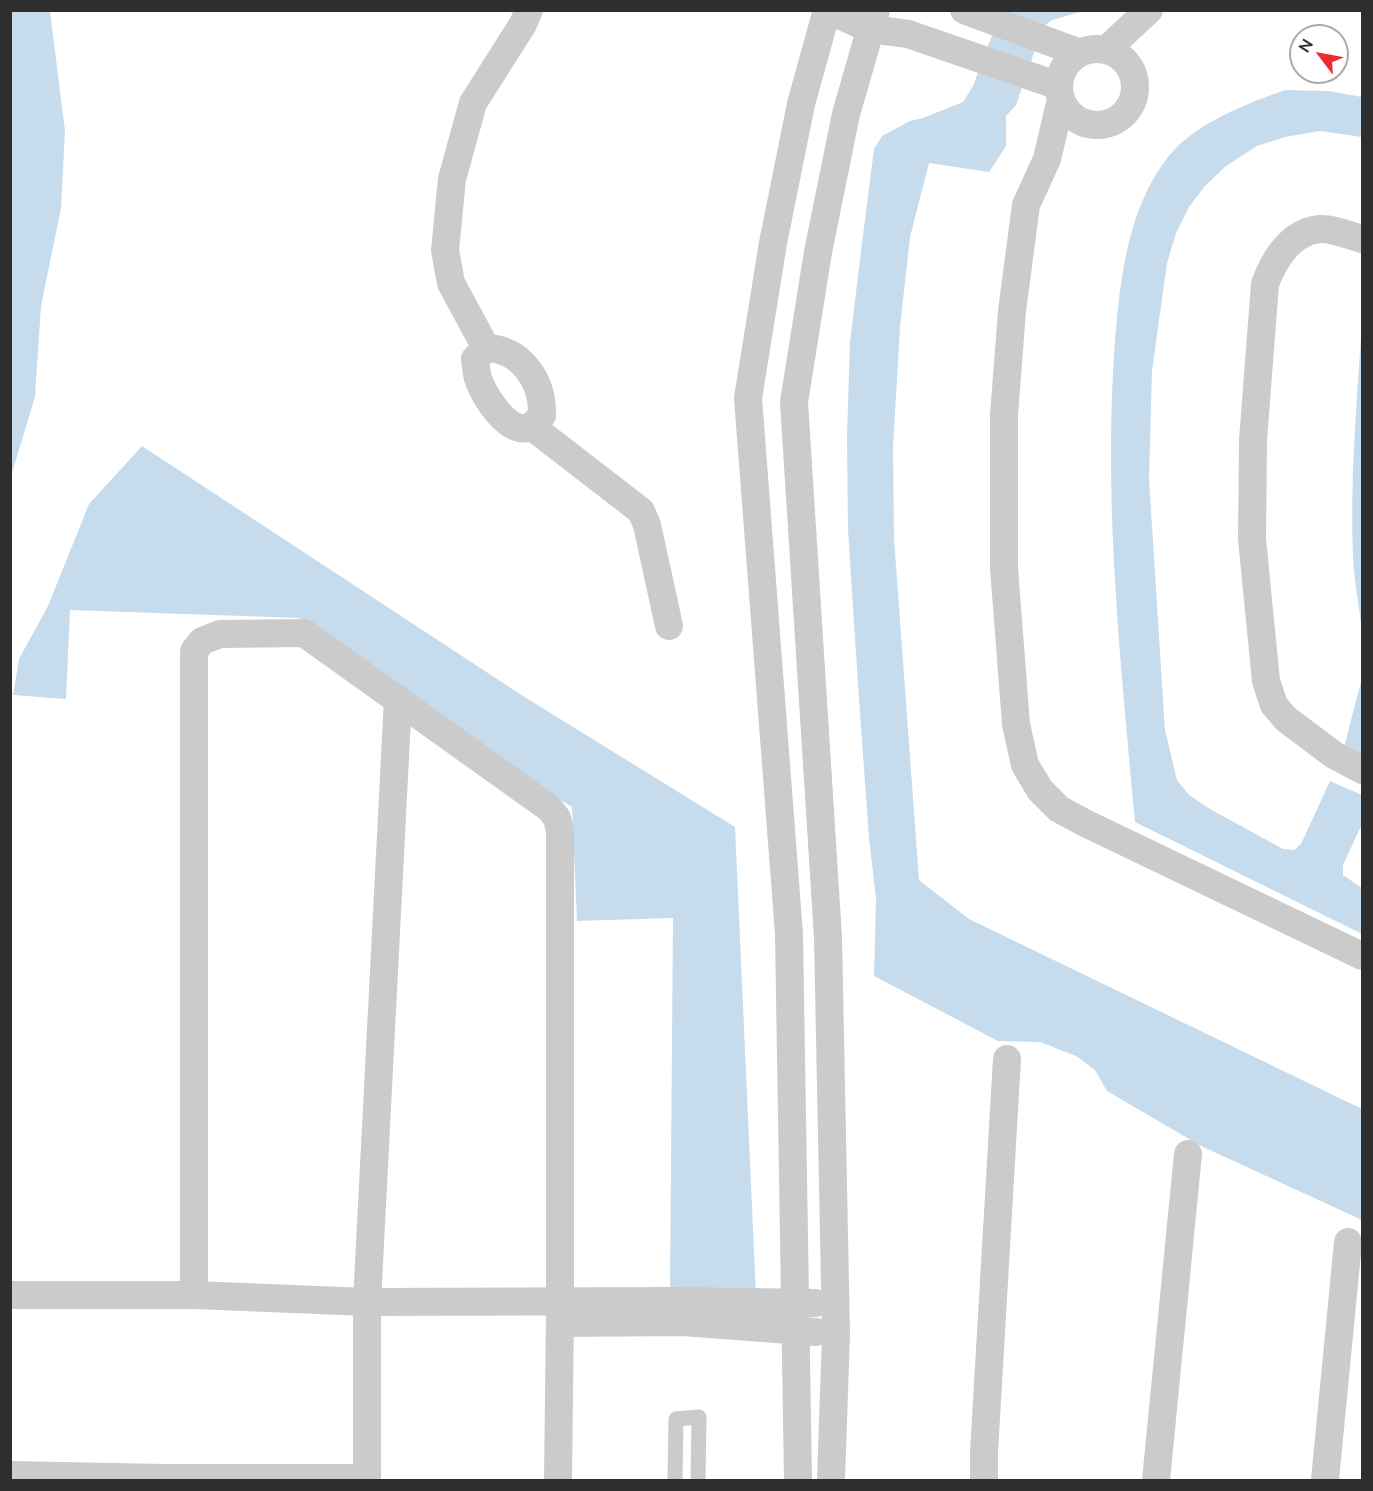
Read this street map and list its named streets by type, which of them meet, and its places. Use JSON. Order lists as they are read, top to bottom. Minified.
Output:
{"north":"top left"}
